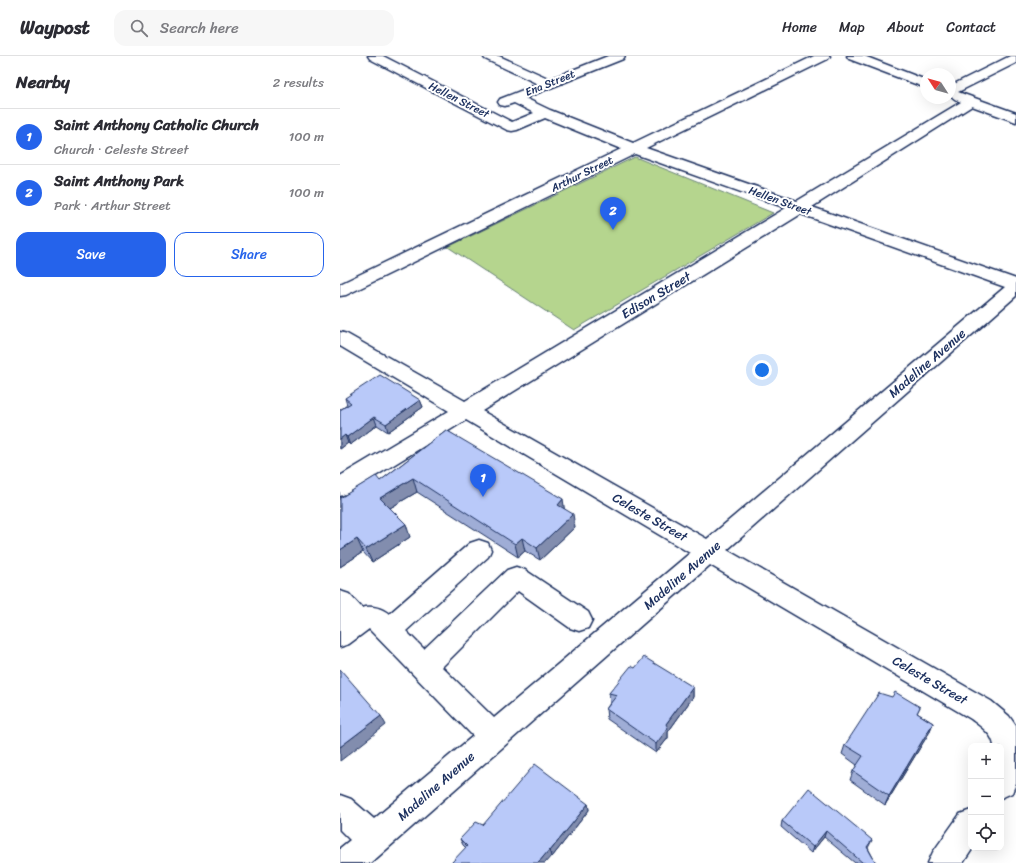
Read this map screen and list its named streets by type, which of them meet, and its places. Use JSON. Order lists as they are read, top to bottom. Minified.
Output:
{"streets":{"street":["Ena Street","Hellen Street","Arthur Street","Edison Street","Madeline Avenue","Celeste Street"]},"crossings":[["Ena Street","Hellen Street"],["Hellen Street","Arthur Street"],["Hellen Street","Edison Street"],["Hellen Street","Madeline Avenue"],["Edison Street","Celeste Street"],["Madeline Avenue","Celeste Street"]],"north":"top left","page":{"header":"Waypost","search":"Search here","nav":["Home","Map","About","Contact"],"heading":["Nearby","2 results"],"list":[{"mark":"1","name":"Saint Anthony Catholic Church","note":"Church · Celeste Street","value":"100 m"},{"mark":"2","name":"Saint Anthony Park","note":"Park · Arthur Street","value":"100 m"}],"pins":["2","1"],"buttons":["Save","Share"],"map_buttons":["+","−"]}}
